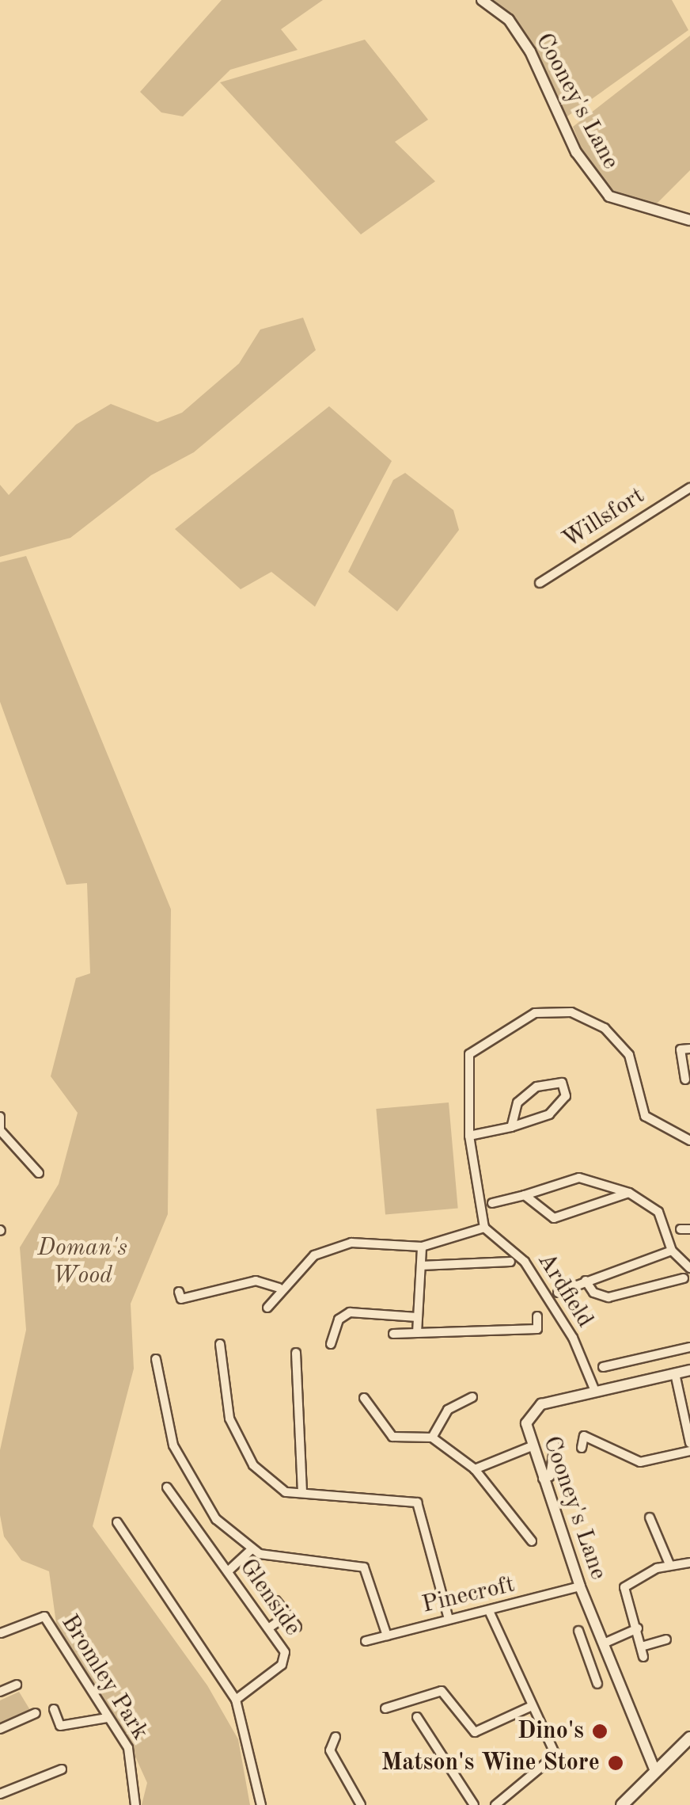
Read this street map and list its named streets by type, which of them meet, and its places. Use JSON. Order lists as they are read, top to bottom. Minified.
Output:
{"streets":{"street":["Cooney's Lane","Willsfort","Ardfield","Pinecroft","Glenside","Bromley Park"]},"crossings":[["Cooney's Lane","Ardfield"],["Cooney's Lane","Pinecroft"]],"parks":["Doman's Wood"],"places":["Dino's","Matson's Wine Store"]}
